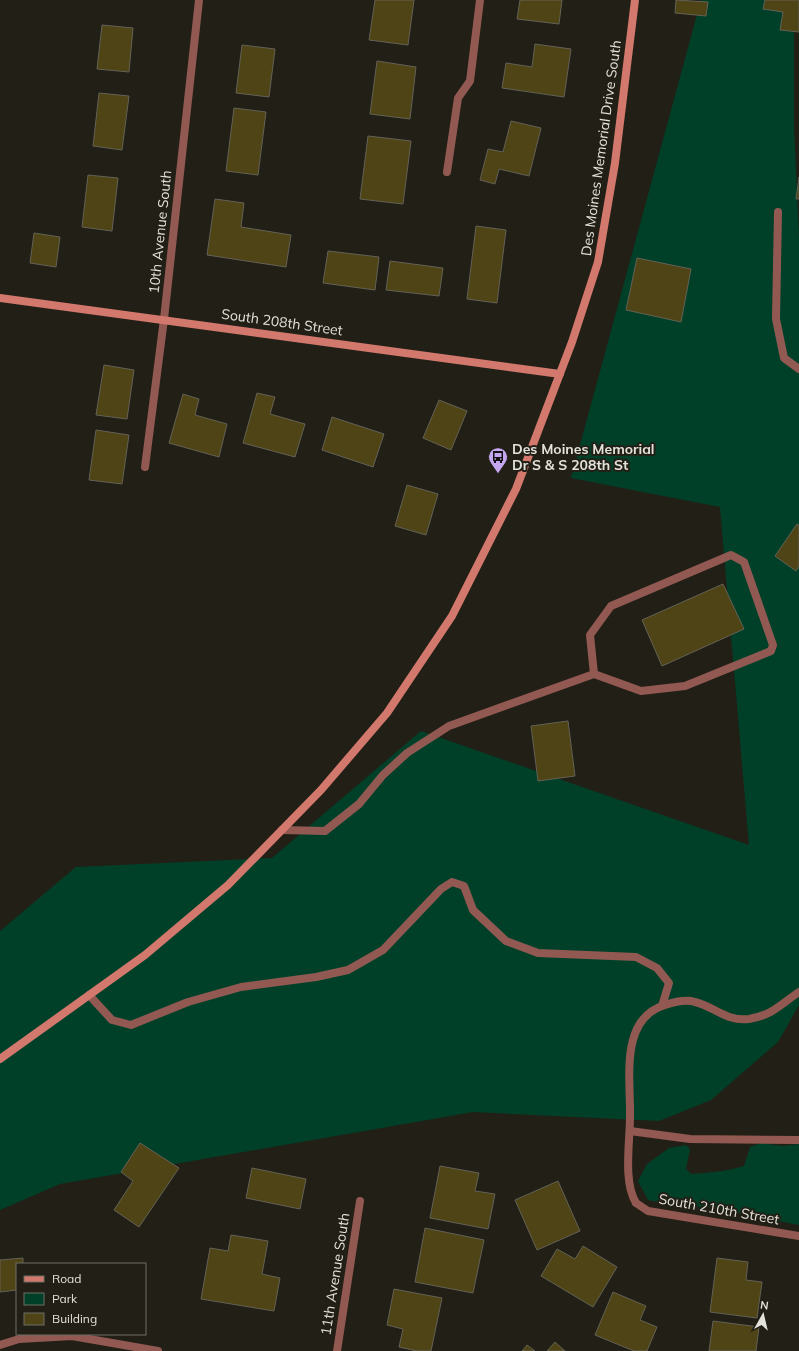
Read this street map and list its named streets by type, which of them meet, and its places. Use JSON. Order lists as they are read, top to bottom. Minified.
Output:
{"streets":{"main road":["Des Moines Memorial Drive South","South 208th Street"],"street":["10th Avenue South","South 210th Street","11th Avenue South"]},"crossings":[["Des Moines Memorial Drive South","South 208th Street"],["10th Avenue South","South 208th Street"]],"places":{"bus stop":["Des Moines Memorial Dr S & S 208th St"]},"legend":["Road","Park","Building"],"north":"top"}
